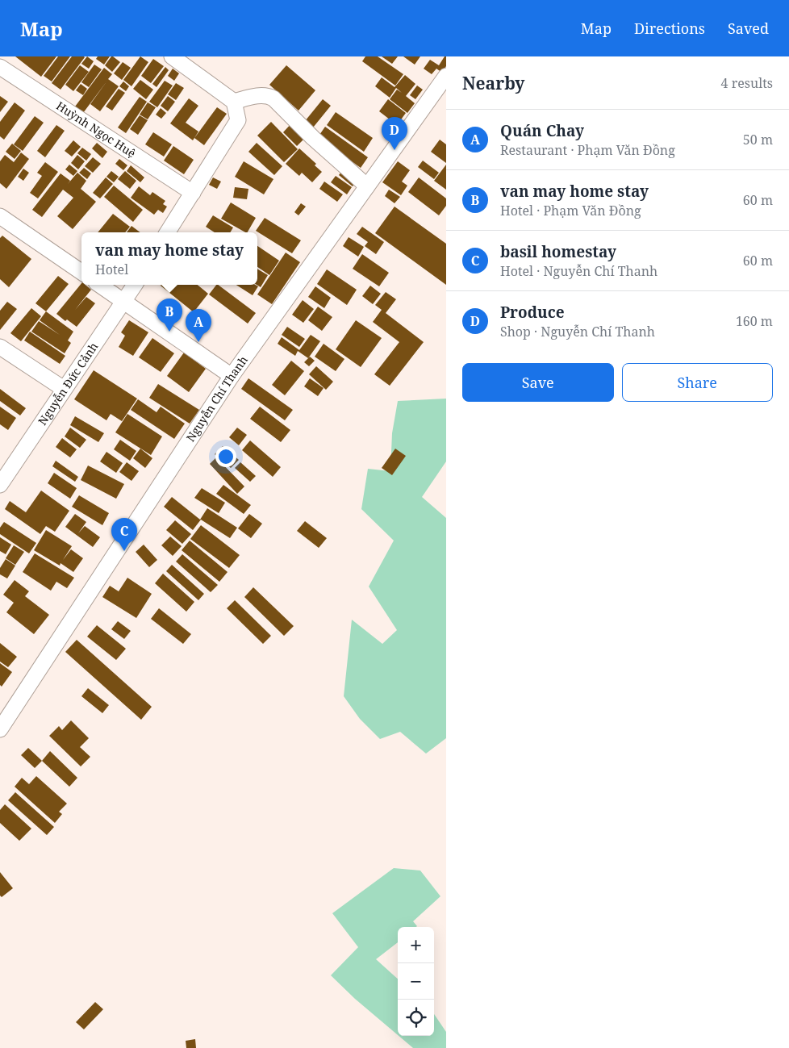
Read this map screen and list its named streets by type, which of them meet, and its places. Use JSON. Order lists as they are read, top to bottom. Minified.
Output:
{"streets":{"street":["Huỳnh Ngọc Huệ","Nguyễn Đức Cảnh","Nguyễn Chí Thanh"]},"page":{"header":"Map","nav":["Map","Directions","Saved"],"heading":["Nearby","4 results"],"list":[{"mark":"A","name":"Quán Chay","note":"Restaurant · Phạm Văn Đồng","value":"50 m"},{"mark":"B","name":"van may home stay","note":"Hotel · Phạm Văn Đồng","value":"60 m"},{"mark":"C","name":"basil homestay","note":"Hotel · Nguyễn Chí Thanh","value":"60 m"},{"mark":"D","name":"Produce","note":"Shop · Nguyễn Chí Thanh","value":"160 m"}],"pins":["D","B","A","C"],"popup":["van may home stay","Hotel"],"buttons":["Save","Share"],"map_buttons":["+","−"]}}
